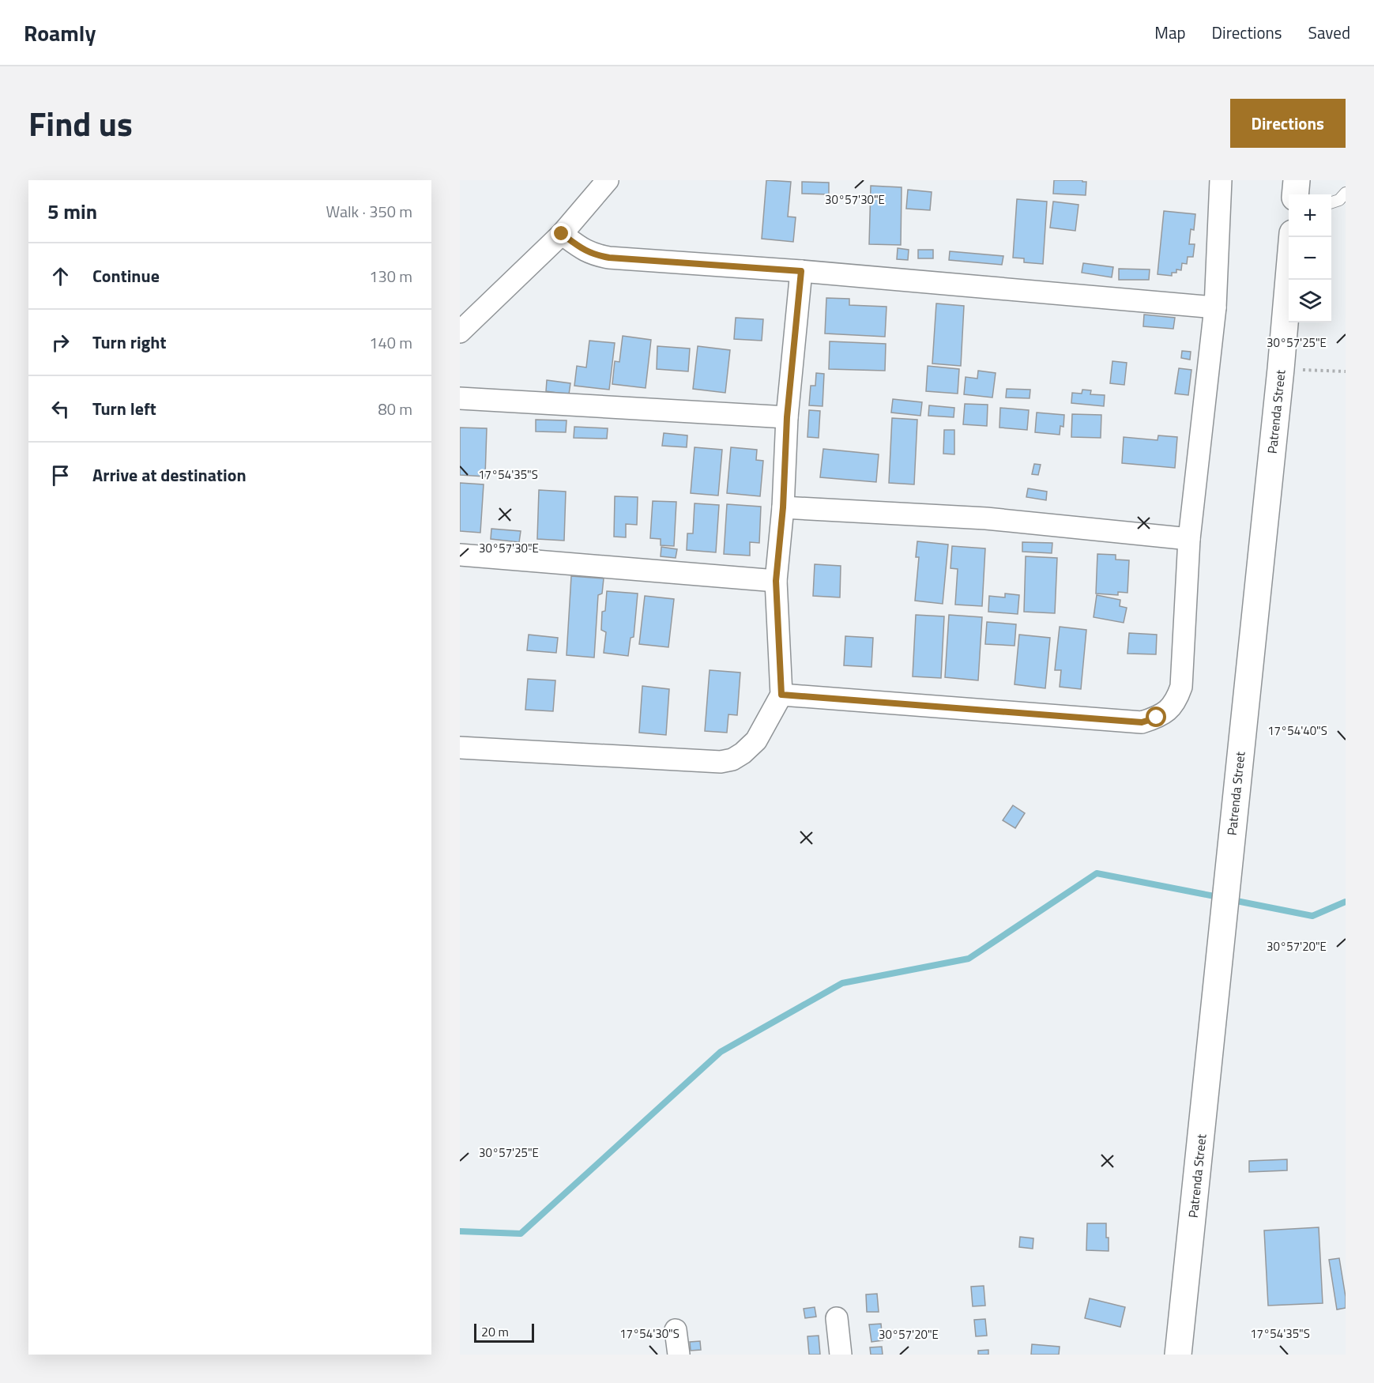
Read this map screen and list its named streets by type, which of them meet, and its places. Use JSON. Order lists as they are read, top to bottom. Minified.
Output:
{"streets":{"street":["Patrenda Street"]},"scale_bar":"20 m","page":{"header":"Roamly","nav":["Map","Directions","Saved"],"title":"Find us","buttons":"Directions","heading":["5 min","Walk · 350 m"],"map_buttons":["+","−"],"list":[["Continue","130 m"],["Turn right","140 m"],["Turn left","80 m"],"Arrive at destination"],"scale":"20 m"},"coordinates":["30°57'30\"E","30°57'25\"E","17°54'35\"S","17°54'40\"S","30°57'20\"E","17°54'30\"S"]}
